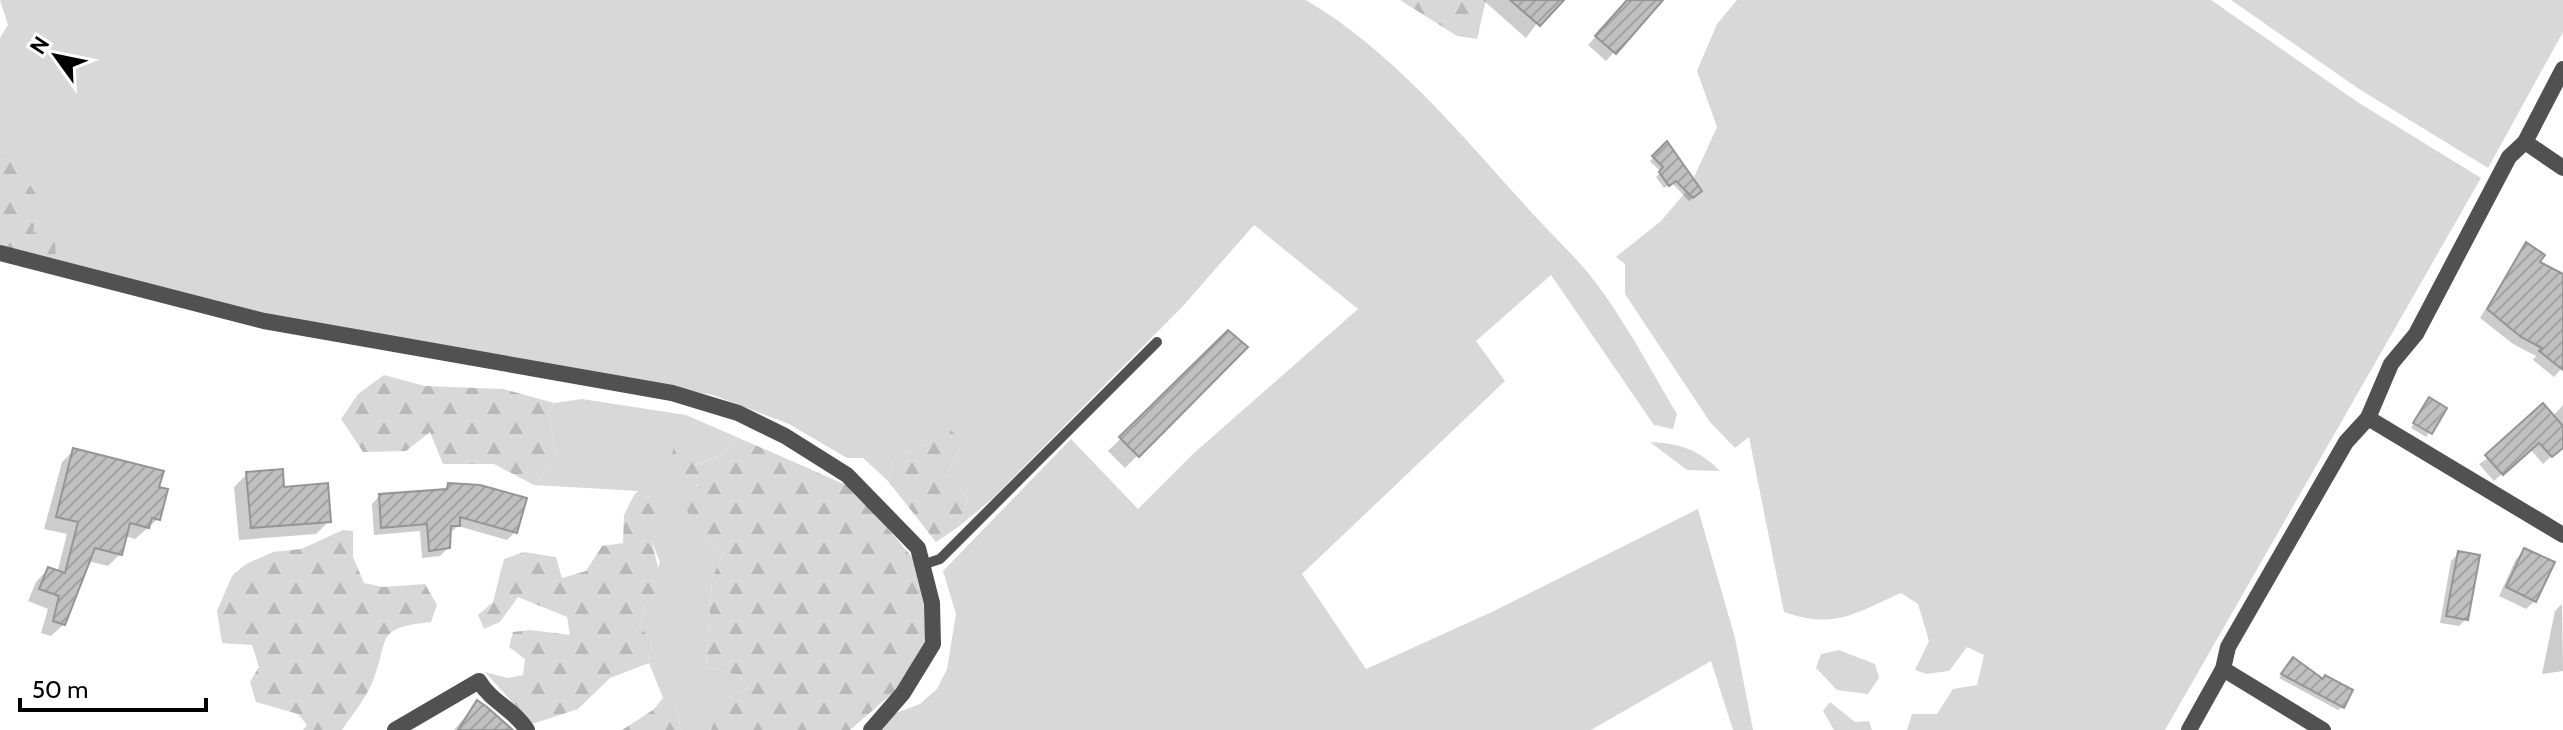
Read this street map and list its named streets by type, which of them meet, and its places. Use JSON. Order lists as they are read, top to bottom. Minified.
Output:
{"scale_bar":"50 m","north":"top left"}
